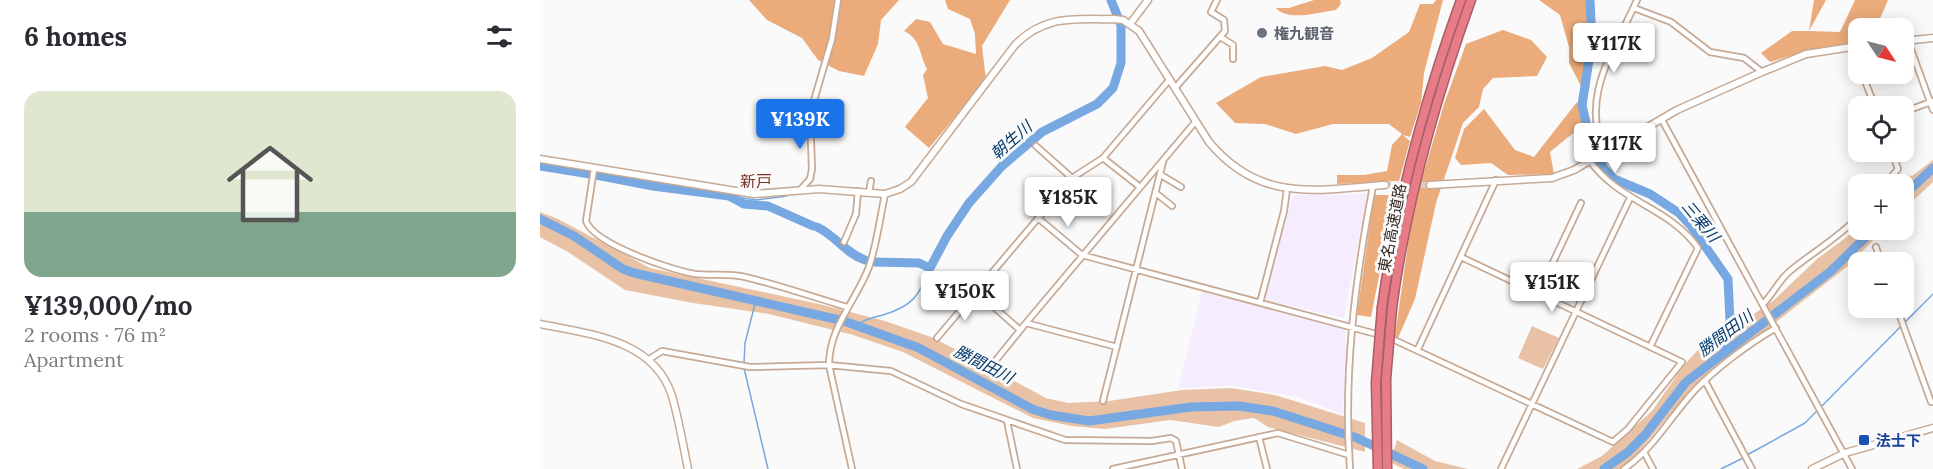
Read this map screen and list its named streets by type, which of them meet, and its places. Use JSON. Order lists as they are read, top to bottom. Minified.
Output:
{"streets":{"highway":["東名高速道路"]},"districts":["新戸"],"water":["朝生川","三栗川","勝間田川"],"places":{"other":["権九観音"],"transit":["法士下"]},"north":"bottom right","page":{"heading":"6 homes","map_buttons":["+","−"],"price":["¥117K","¥139K","¥117K","¥185K","¥151K","¥150K"],"list":[{"name":"¥139,000/mo","note":"2 rooms · 76 m² · Apartment"}]}}
